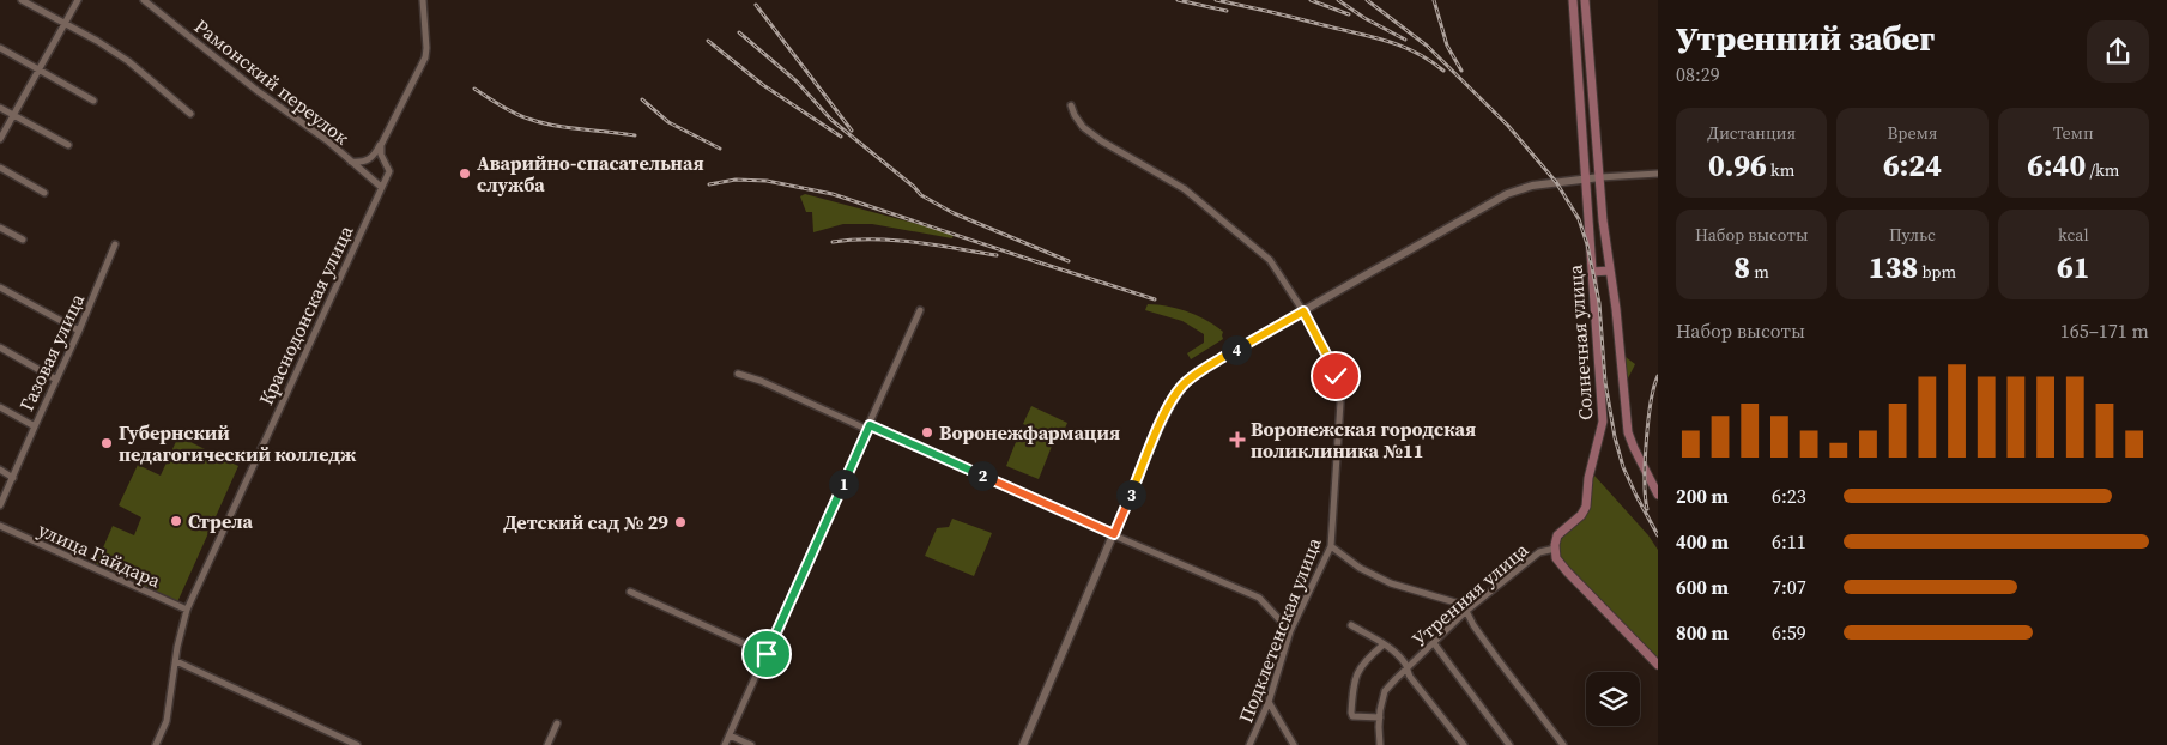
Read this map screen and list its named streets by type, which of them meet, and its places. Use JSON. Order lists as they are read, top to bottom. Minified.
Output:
{"streets":{"main road":["Солнечная улица"],"street":["Рамонский переулок","Краснодонская улица","Газовая улица","улица Гайдара","Утренняя улица","Подклетенская улица"]},"crossings":[["Рамонский переулок","Краснодонская улица"],["Краснодонская улица","улица Гайдара"],["Солнечная улица","Утренняя улица"]],"places":{"other":["Аварийно-спасательная служба","Воронежфармация","Губернский педагогический колледж","Стрела","Детский сад № 29"],"health":["Воронежская городская поликлиника №11"]},"page":{"heading":["Утренний забег","08:29"],"stats":[["Дистанция","0.96 km"],["Время","6:24"],["Темп","6:40 /km"],["Набор высоты","8 m"],["Пульс","138 bpm"],["kcal","61"]],"chart":["Набор высоты","165–171 m"],"pins":["4","2","1","3"],"list":[{"name":"200 m","note":"6:23"},{"name":"400 m","note":"6:11"},{"name":"600 m","note":"7:07"},{"name":"800 m","note":"6:59"}]}}
